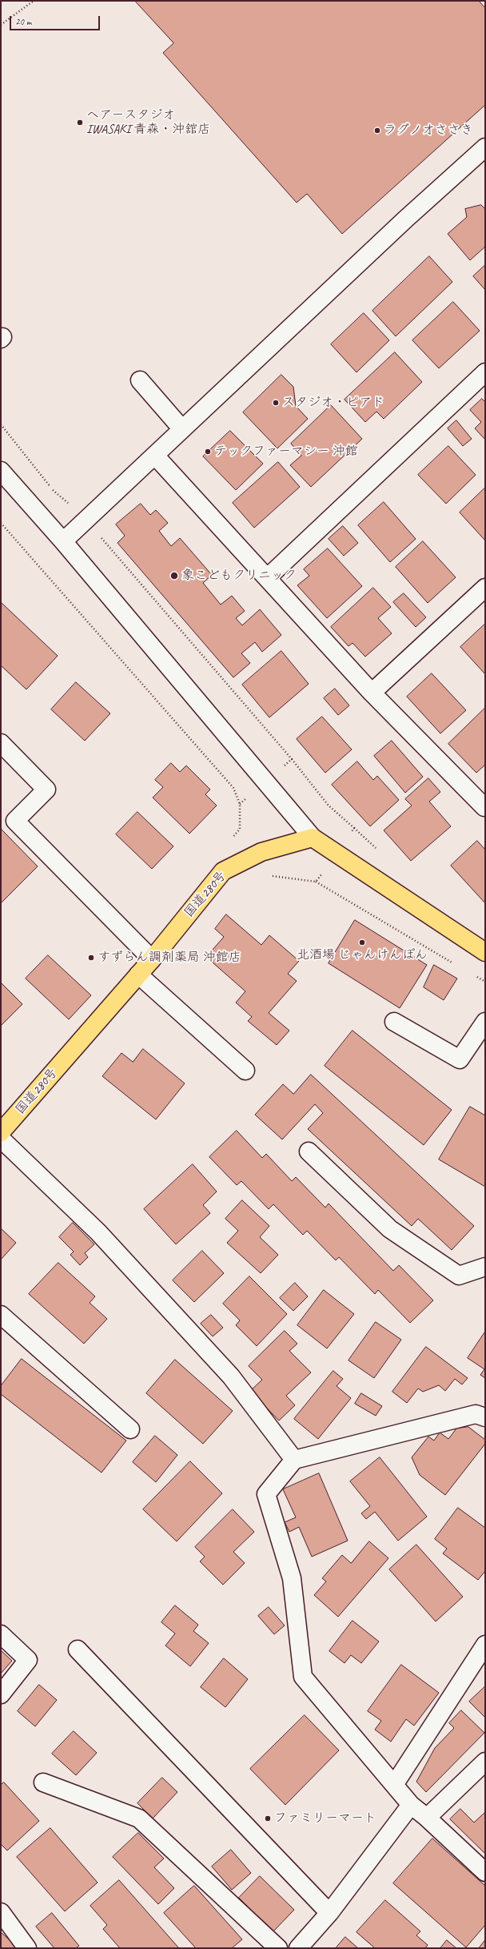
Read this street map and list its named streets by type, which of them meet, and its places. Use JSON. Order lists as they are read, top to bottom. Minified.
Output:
{"streets":{"highway":["国道280号"]},"places":["ヘアースタジオ IWASAKI 青森・沖舘店","ラグノオささき","スタジオ・ピアド","テックファーマシー 沖館","象こどもクリニック","北酒場 じゃんけんぽん","すずらん調剤薬局 沖館店","ファミリーマート"],"scale_bar":"20 m"}
